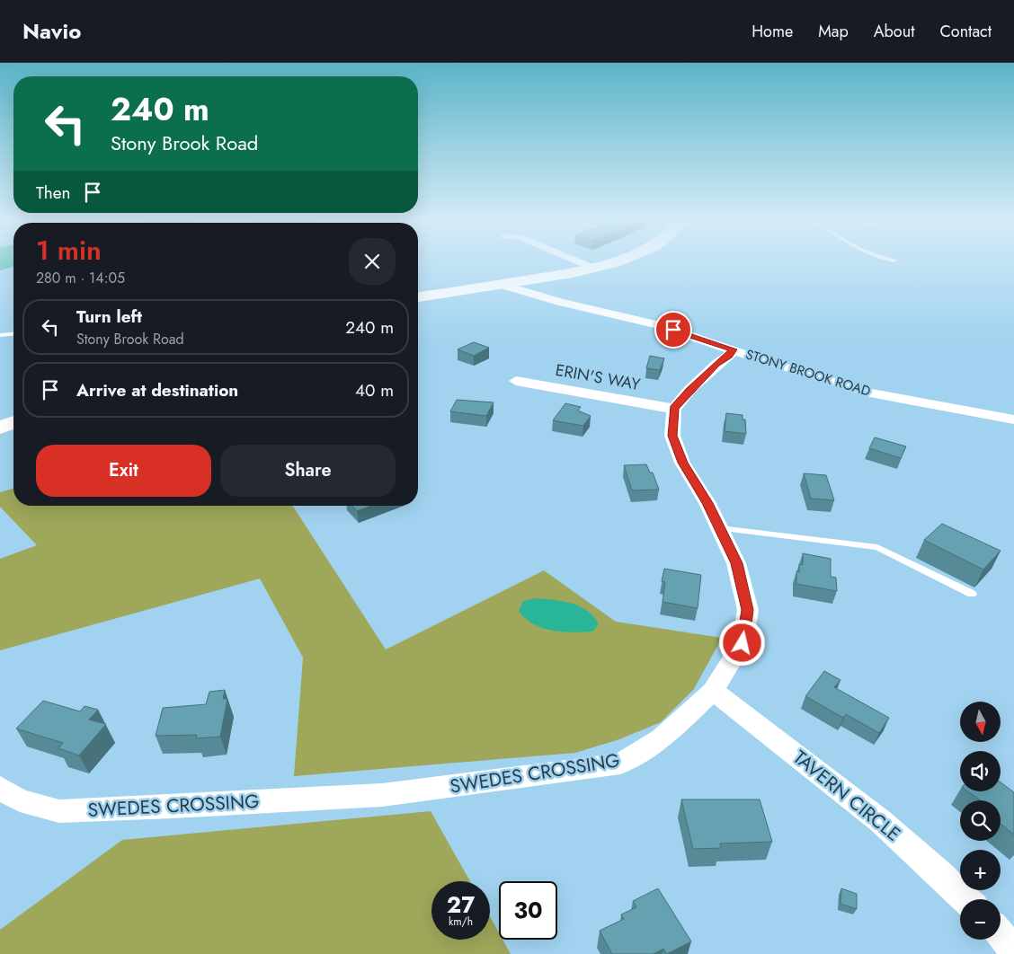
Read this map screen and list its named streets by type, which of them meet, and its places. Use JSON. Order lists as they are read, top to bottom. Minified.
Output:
{"streets":{"street":["STONY BROOK ROAD","ERIN'S WAY","SWEDES CROSSING","TAVERN CIRCLE"]},"crossings":[["ERIN'S WAY","SWEDES CROSSING"],["SWEDES CROSSING","TAVERN CIRCLE"]],"north":"bottom","page":{"header":"Navio","nav":["Home","Map","About","Contact"],"turn":["240 m","Stony Brook Road"],"then":"Then","heading":["1 min","280 m · 14:05"],"list":[{"name":"Turn left","note":"Stony Brook Road","value":"240 m"},{"name":"Arrive at destination","value":"40 m"}],"buttons":["Exit","Share"],"map_buttons":["+","−"],"speed":"27 km/h","limit":"30"}}
